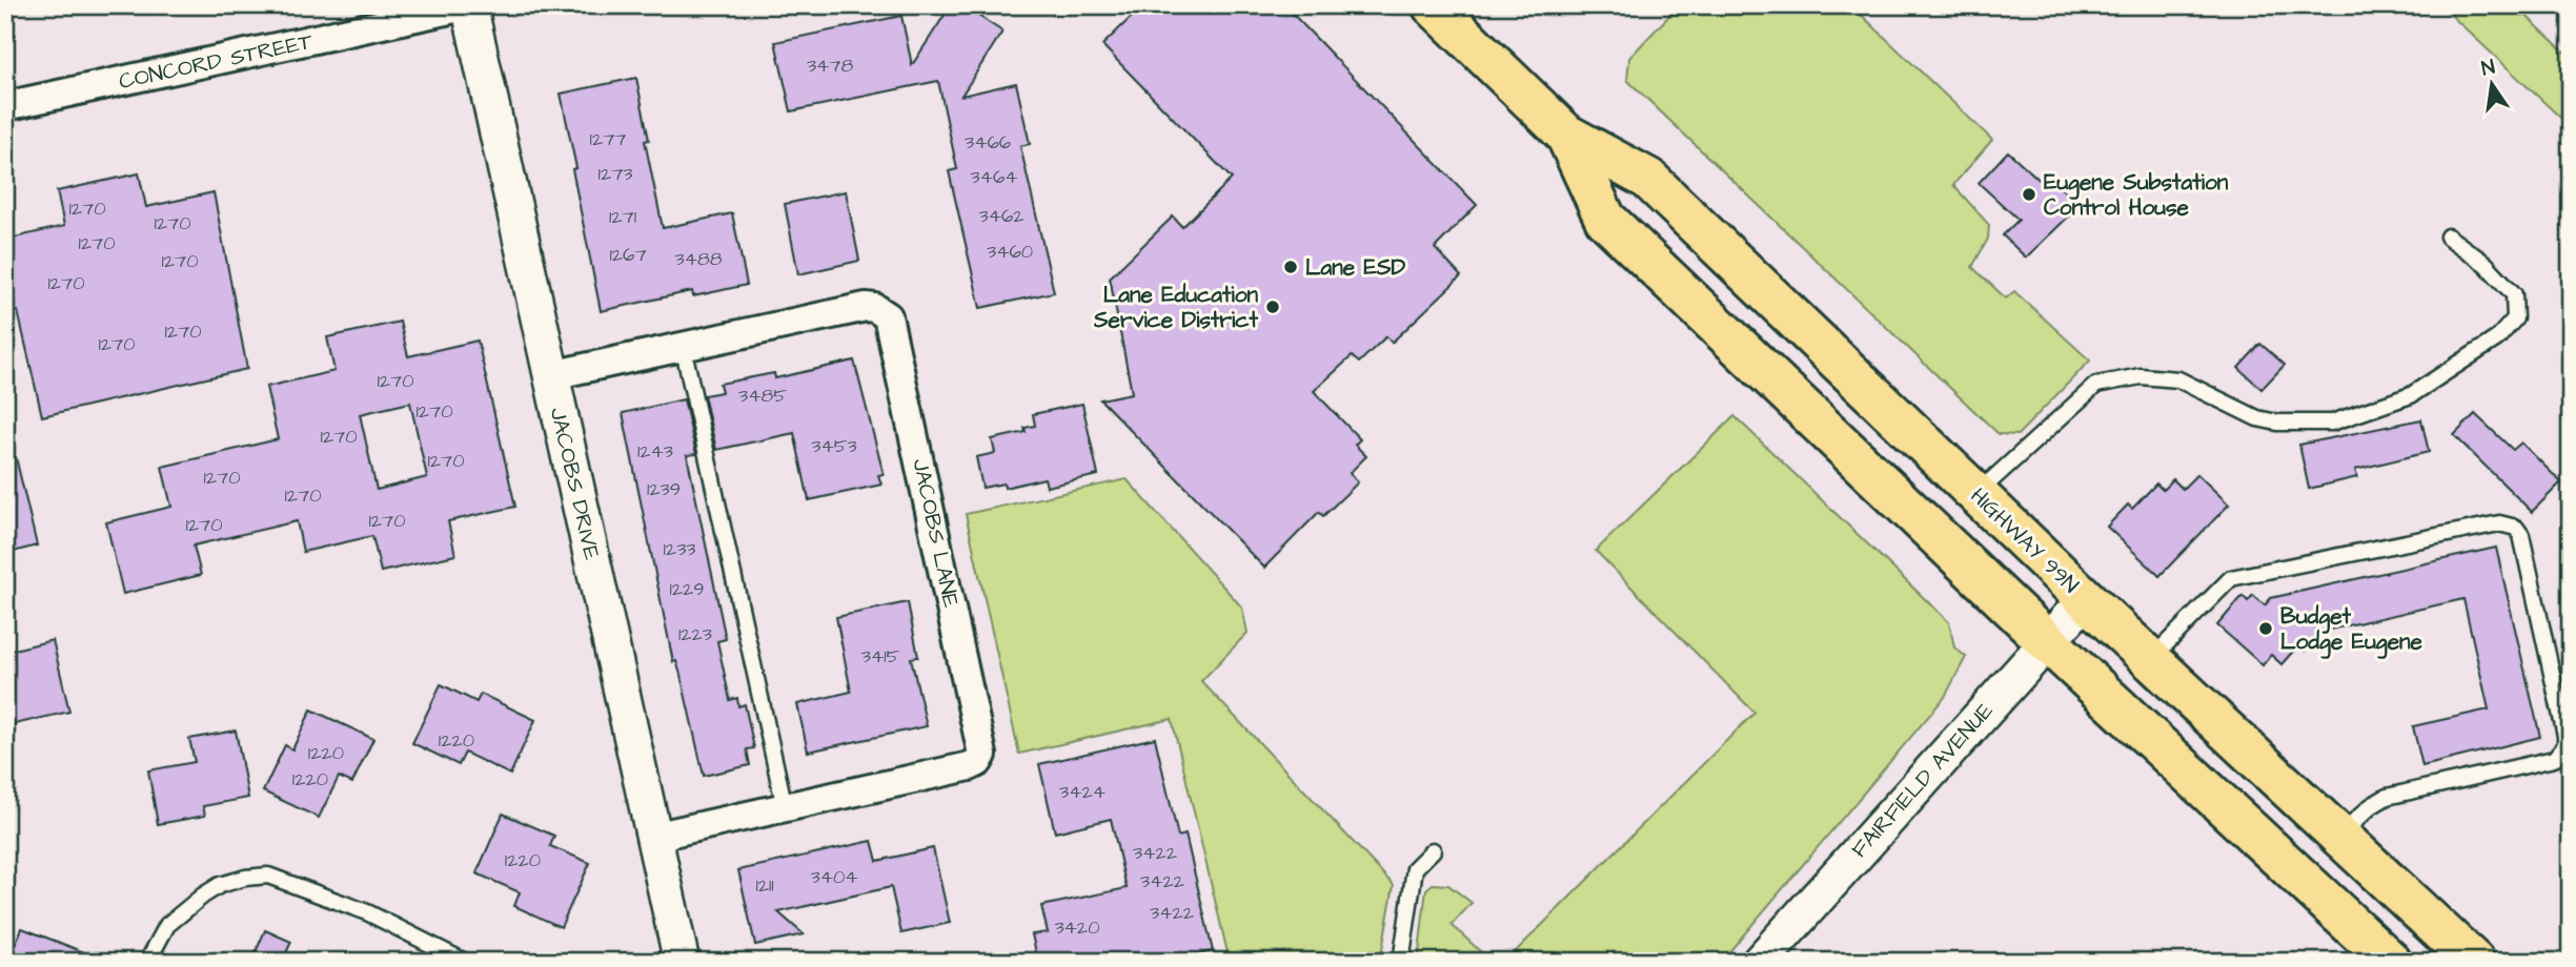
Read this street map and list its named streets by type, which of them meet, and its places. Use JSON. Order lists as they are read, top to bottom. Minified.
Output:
{"streets":{"main road":["HIGHWAY 99N"],"street":["CONCORD STREET","JACOBS DRIVE","JACOBS LANE","FAIRFIELD AVENUE"]},"crossings":[["CONCORD STREET","JACOBS DRIVE"],["JACOBS DRIVE","JACOBS LANE"],["HIGHWAY 99N","FAIRFIELD AVENUE"]],"places":["Eugene Substation Control House","Lane ESD","Lane Education Service District","Budget Lodge Eugene"],"house_numbers":["3478","1277","3466","1273","3464","1270","3462","1271","1270","1270","3460","1267","3488","1270","1270","1270","1270","1270","3485","1270","1270","3453","1243","1270","1270","1239","1270","1270","1270","1233","1229","1223","3415","1220","1220","1220","3424","3422","1220","3404","3422","1211","3422","3420"],"north":"top"}
